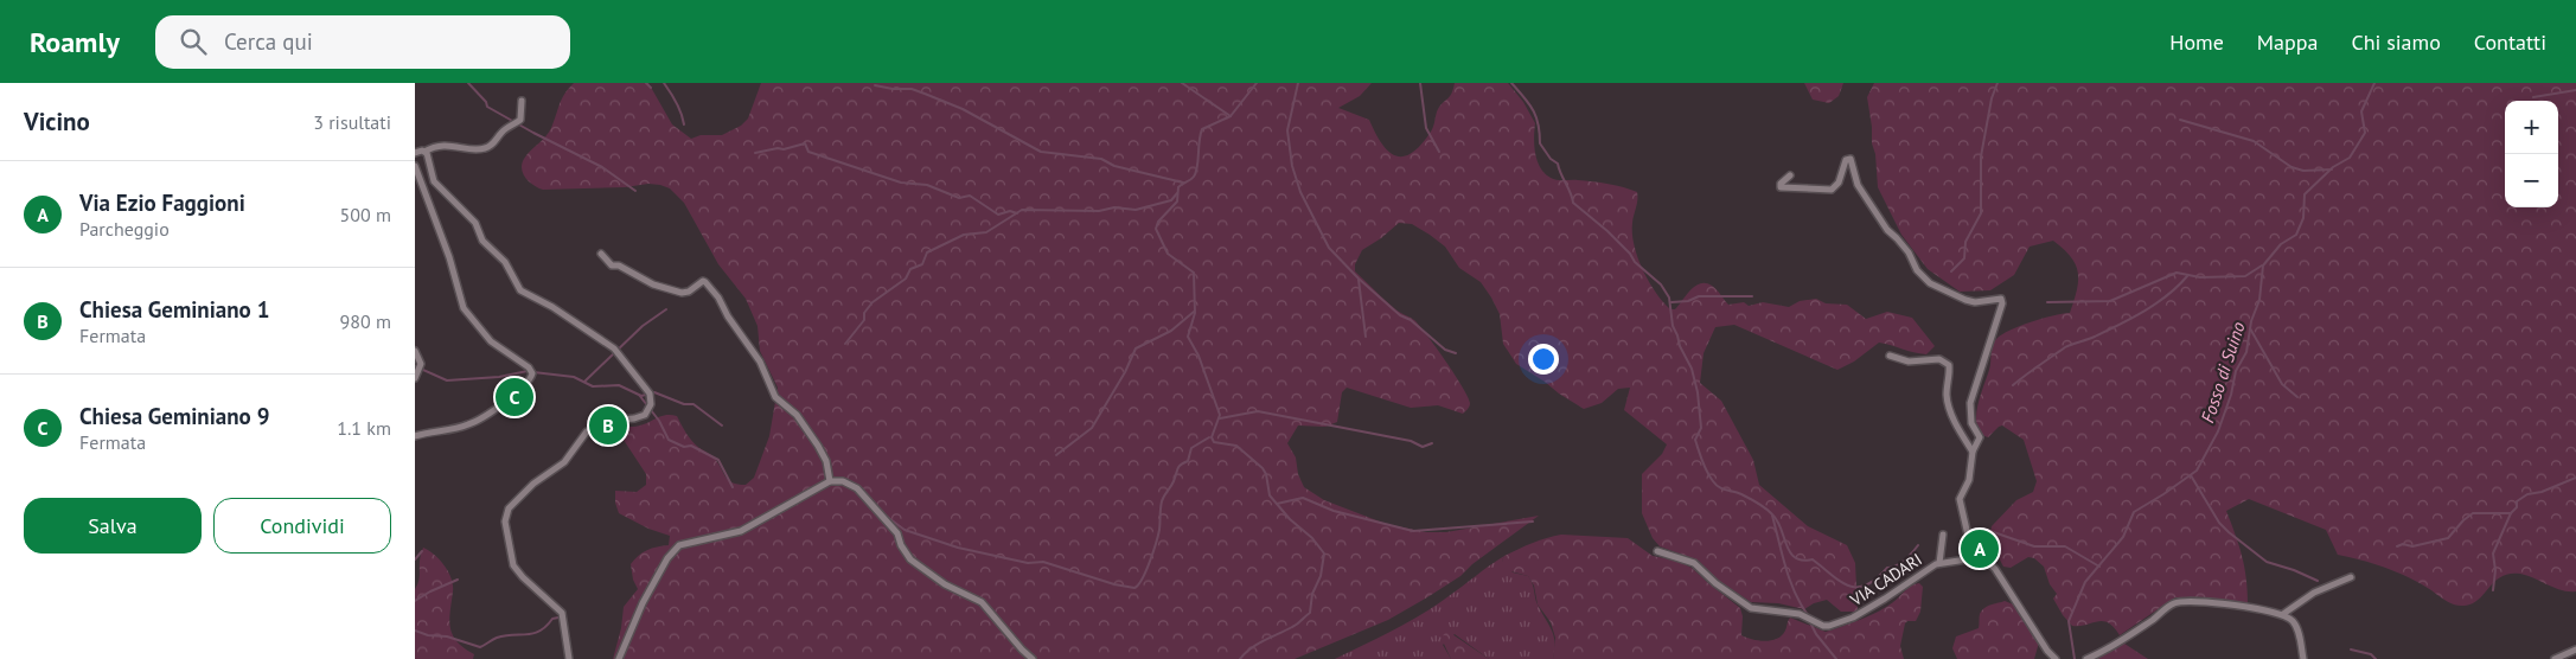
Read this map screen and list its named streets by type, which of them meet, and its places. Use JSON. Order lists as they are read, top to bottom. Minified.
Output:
{"streets":{"street":["VIA CADARI"]},"water":["Fosso di Suino"],"page":{"header":"Roamly","search":"Cerca qui","nav":["Home","Mappa","Chi siamo","Contatti"],"heading":["Vicino","3 risultati"],"map_buttons":["+","−"],"list":[{"mark":"A","name":"Via Ezio Faggioni","note":"Parcheggio","value":"500 m"},{"mark":"B","name":"Chiesa Geminiano 1","note":"Fermata","value":"980 m"},{"mark":"C","name":"Chiesa Geminiano 9","note":"Fermata","value":"1.1 km"}],"pins":["C","B","A"],"buttons":["Salva","Condividi"]}}
